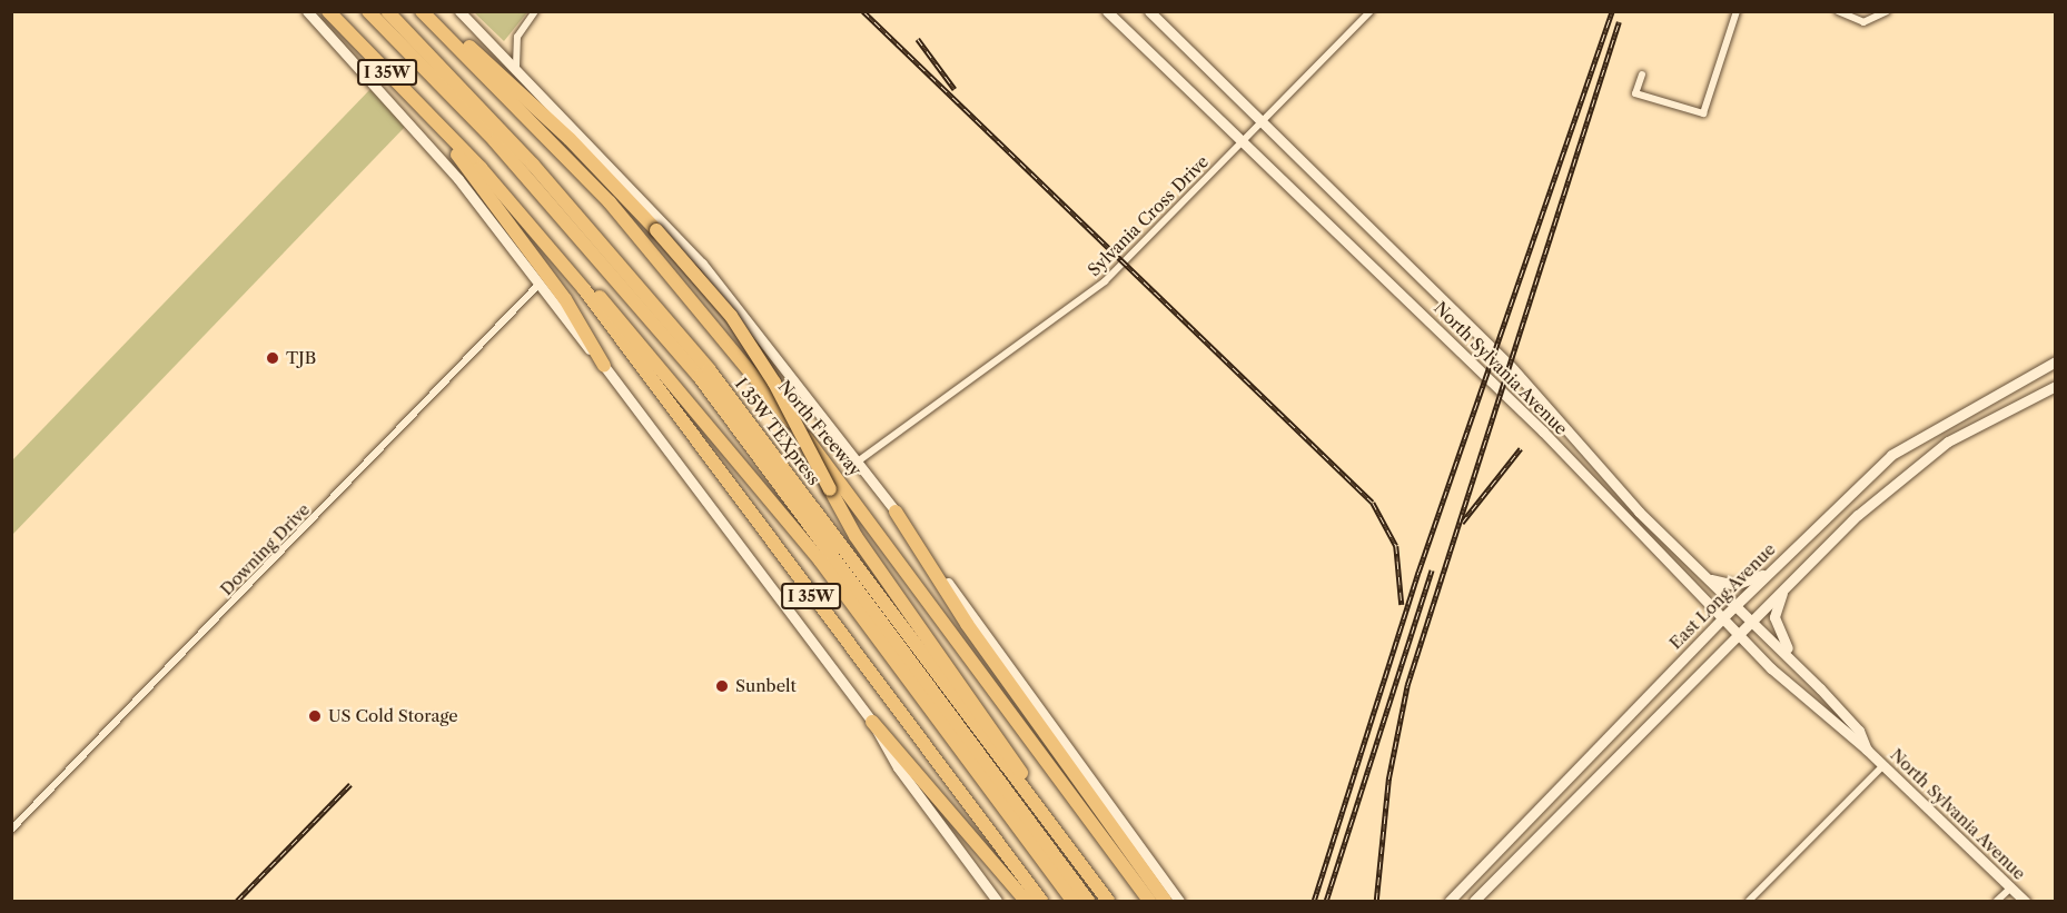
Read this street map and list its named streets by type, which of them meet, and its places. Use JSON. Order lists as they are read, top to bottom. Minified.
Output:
{"streets":{"highway":["I 35W","North Freeway","I 35W TEXpress"],"main road":["North Sylvania Avenue","East Long Avenue"],"street":["Sylvania Cross Drive","Downing Drive"]},"crossings":[["Sylvania Cross Drive","North Sylvania Avenue"],["Sylvania Cross Drive","North Freeway"],["North Sylvania Avenue","East Long Avenue"]],"places":["TJB","Sunbelt","US Cold Storage"]}
